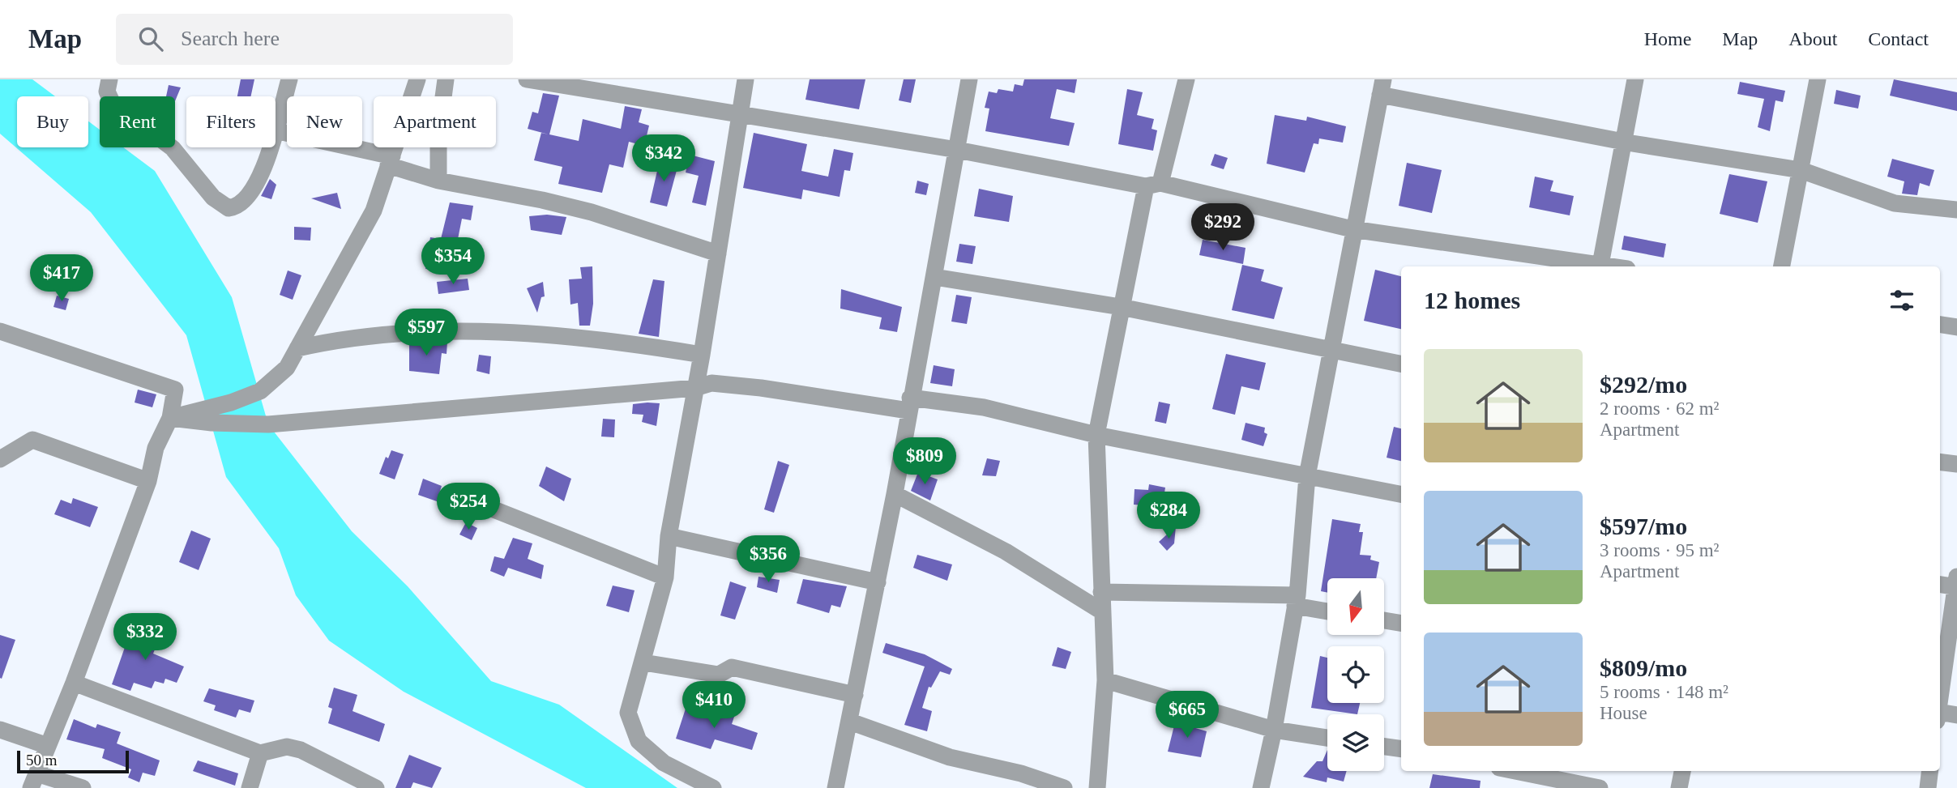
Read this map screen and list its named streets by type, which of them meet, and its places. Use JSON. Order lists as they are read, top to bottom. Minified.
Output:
{"scale_bar":"50 m","north":"bottom","page":{"header":"Map","search":"Search here","nav":["Home","Map","About","Contact"],"chip":["Buy","Rent","Filters","New","Apartment"],"price":["$342","$292","$354","$417","$597","$809","$254","$284","$356","$332","$410","$665"],"heading":"12 homes","list":[{"name":"$292/mo","note":"2 rooms · 62 m² · Apartment"},{"name":"$597/mo","note":"3 rooms · 95 m² · Apartment"},{"name":"$809/mo","note":"5 rooms · 148 m² · House"}],"scale":"50 m"}}
